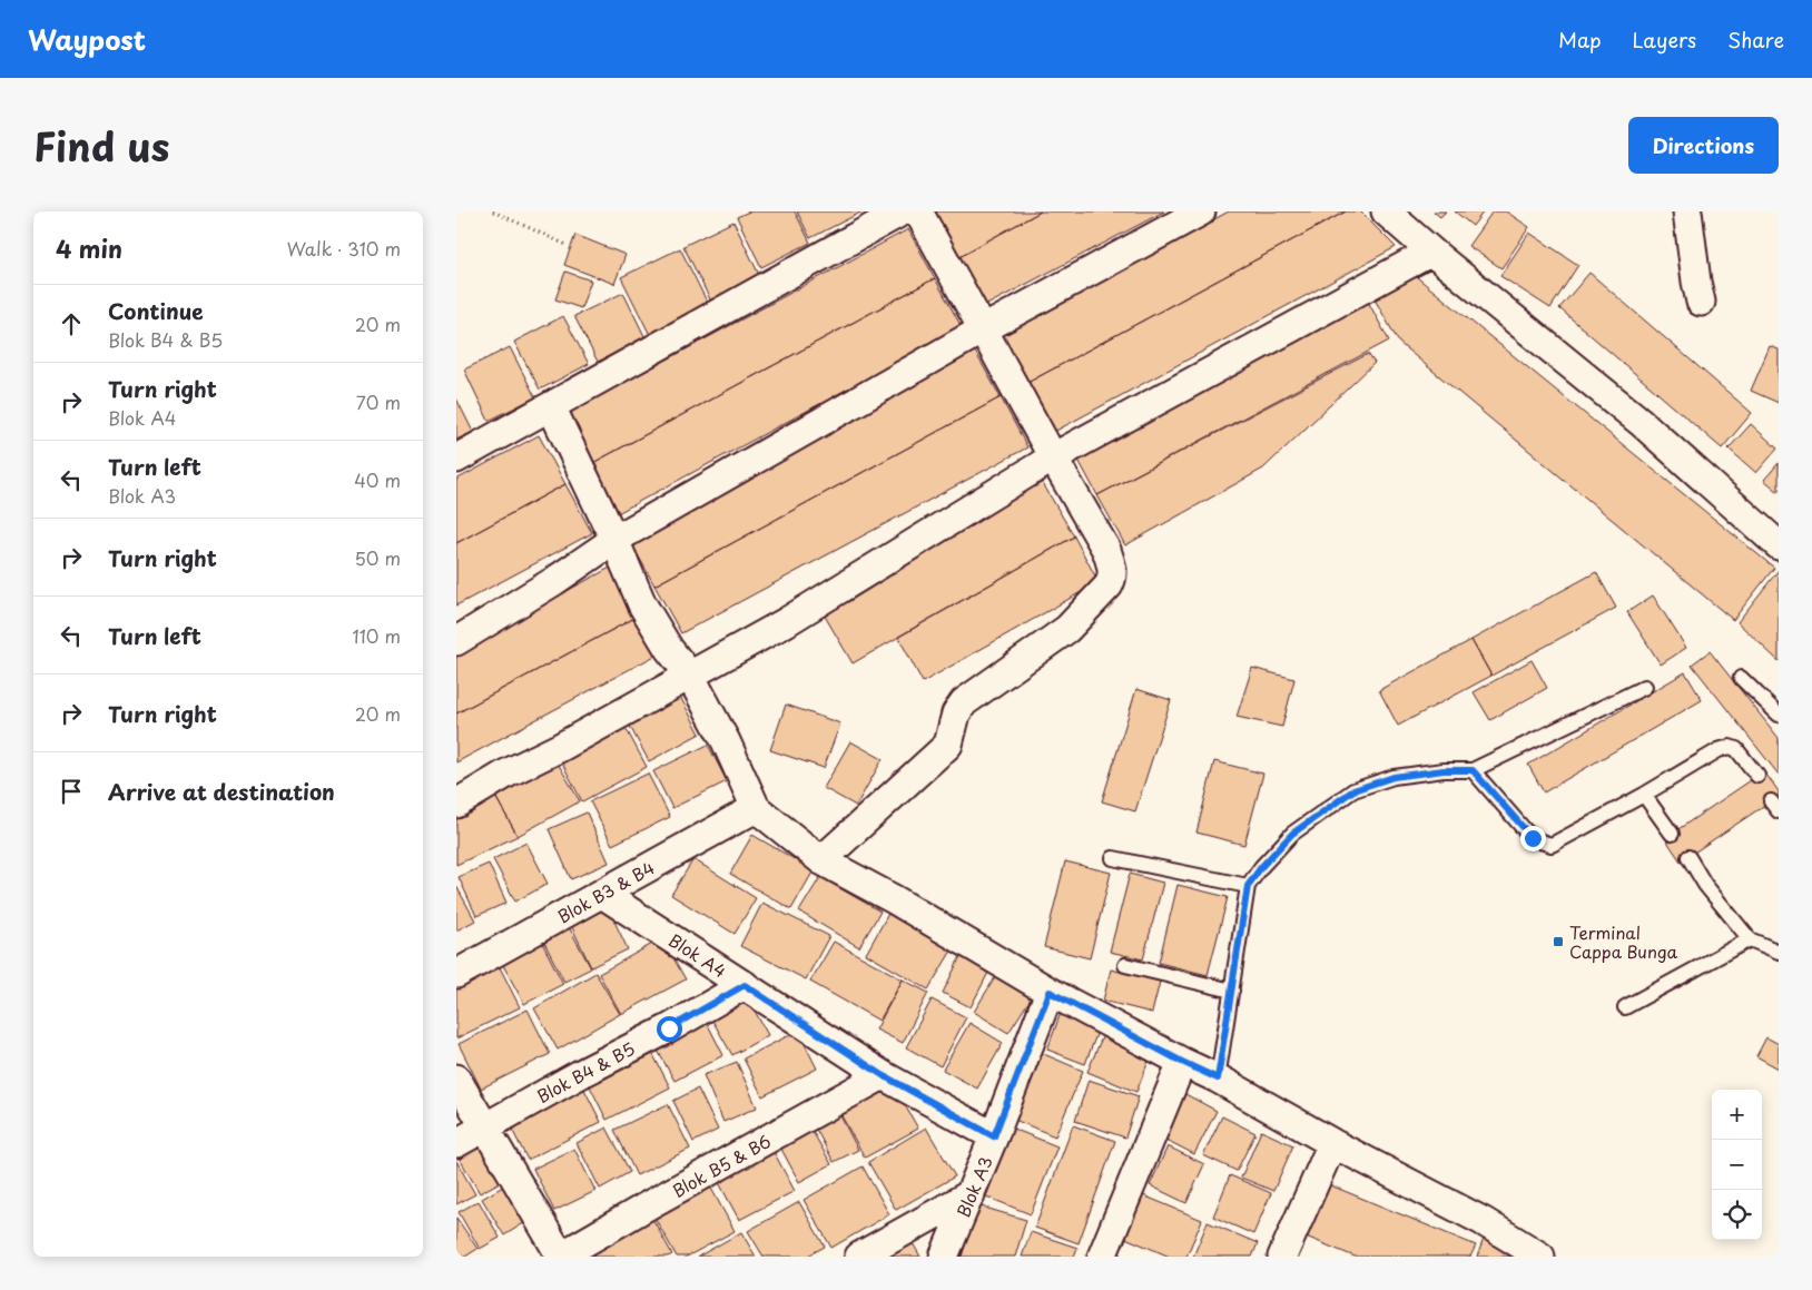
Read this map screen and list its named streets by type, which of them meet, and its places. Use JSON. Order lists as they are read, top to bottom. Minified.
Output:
{"streets":{"street":["Blok B3 & B4","Blok A4","Blok B4 & B5","Blok B5 & B6","Blok A3"]},"crossings":[["Blok B3 & B4","Blok A4"],["Blok A4","Blok B4 & B5"],["Blok A4","Blok B5 & B6"],["Blok A4","Blok A3"]],"places":{"transit":["Terminal Cappa Bunga"]},"page":{"header":"Waypost","nav":["Map","Layers","Share"],"title":"Find us","buttons":"Directions","heading":["4 min","Walk · 310 m"],"list":[["Continue","Blok B4 & B5","20 m"],["Turn right","Blok A4","70 m"],["Turn left","Blok A3","40 m"],["Turn right","50 m"],["Turn left","110 m"],["Turn right","20 m"],"Arrive at destination"],"map_buttons":["+","−"]}}
